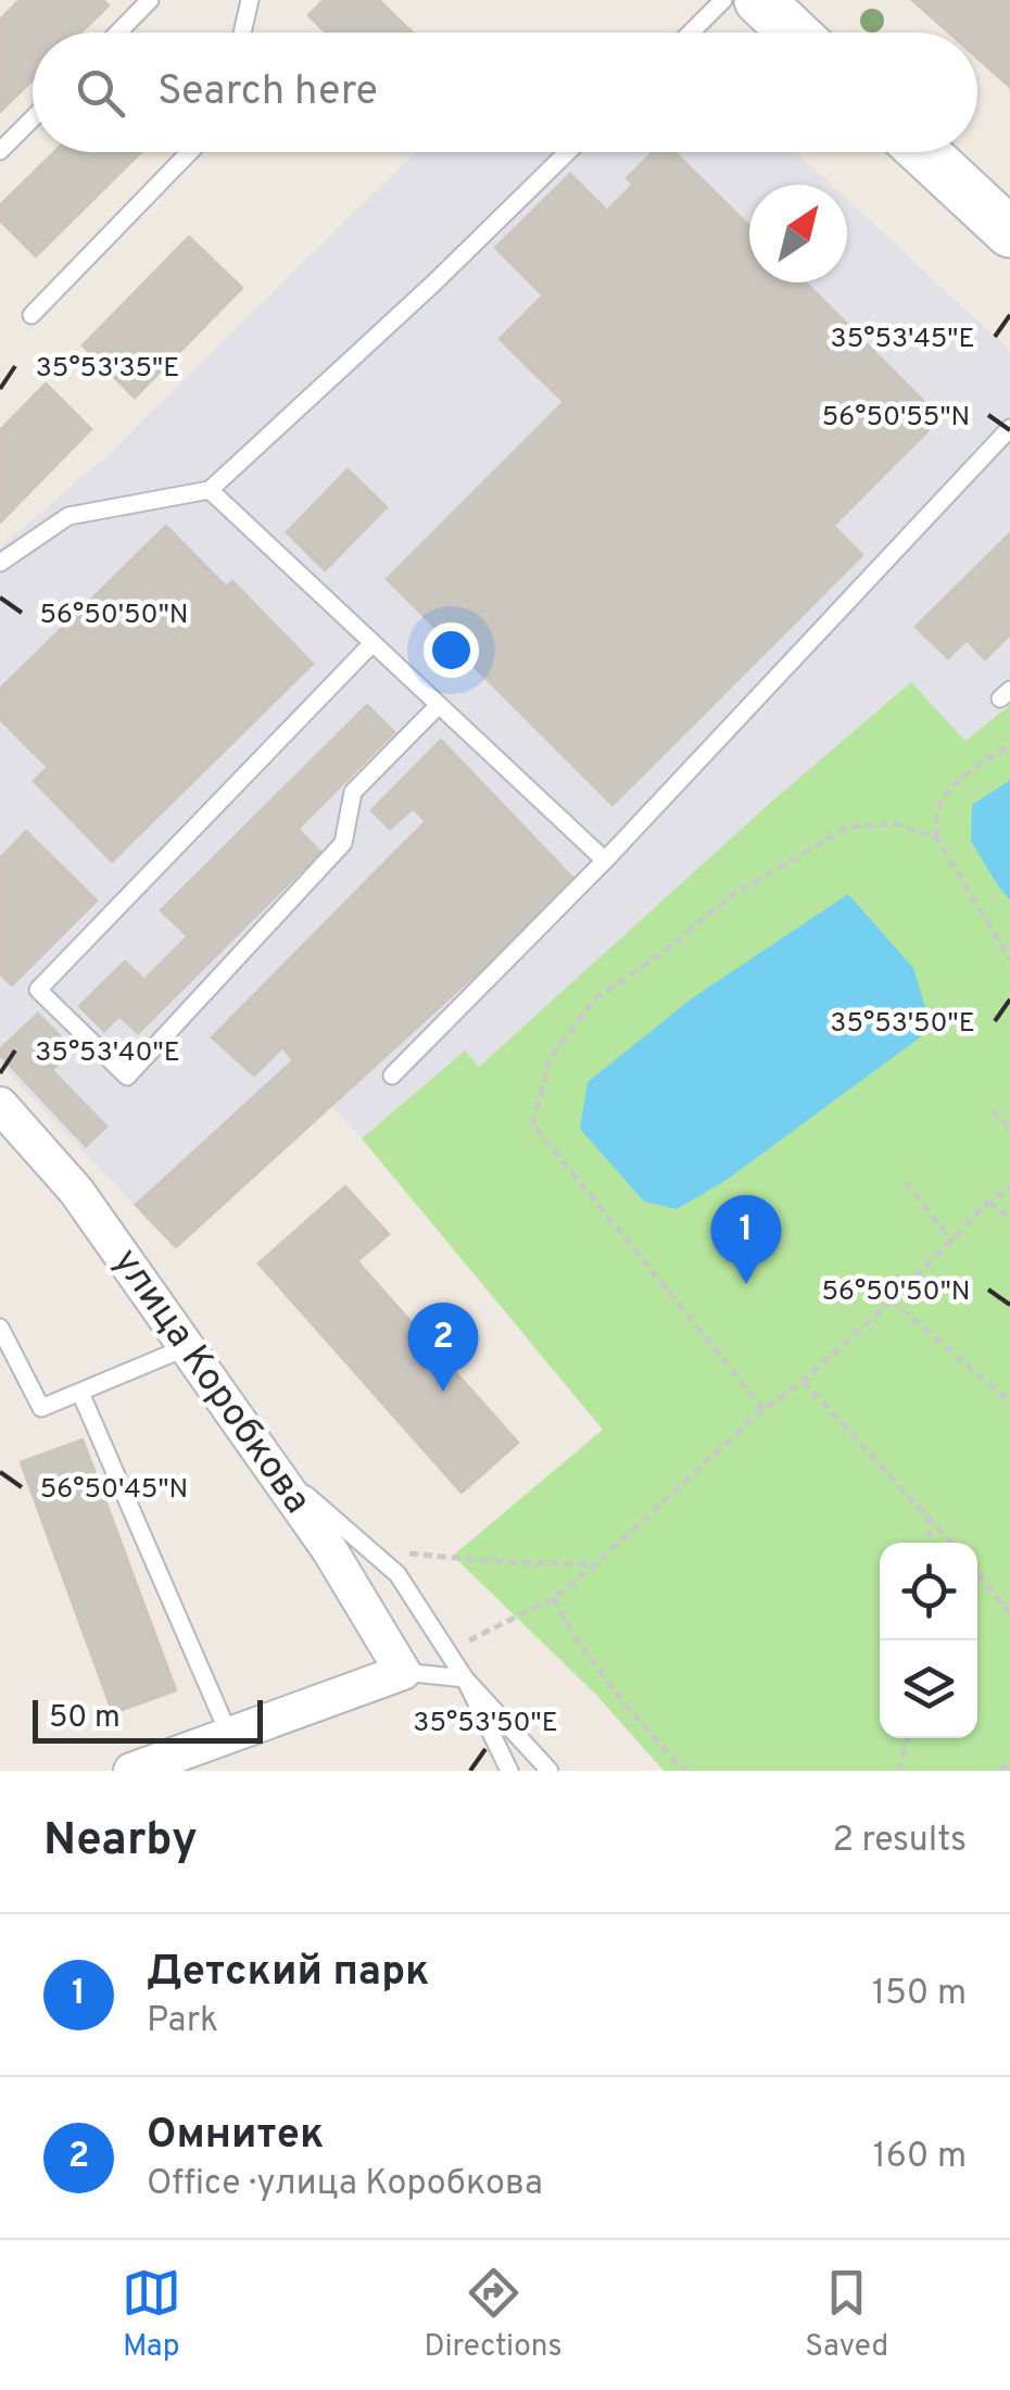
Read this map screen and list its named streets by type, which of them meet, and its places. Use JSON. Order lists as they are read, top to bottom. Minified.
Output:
{"streets":{"street":["улица Коробкова"]},"scale_bar":"50 m","north":"top right","page":{"search":"Search here","pins":["1","2"],"scale":"50 m","heading":["Nearby","2 results"],"list":[{"mark":"1","name":"Детский парк","note":"Park","value":"150 m"},{"mark":"2","name":"Омнитек","note":"Office · улица Коробкова","value":"160 m"}],"nav":["Map","Directions","Saved"]},"coordinates":["35°53'45\"E","35°53'35\"E","56°50'55\"N","56°50'50\"N","35°53'50\"E","35°53'40\"E","56°50'45\"N"]}
